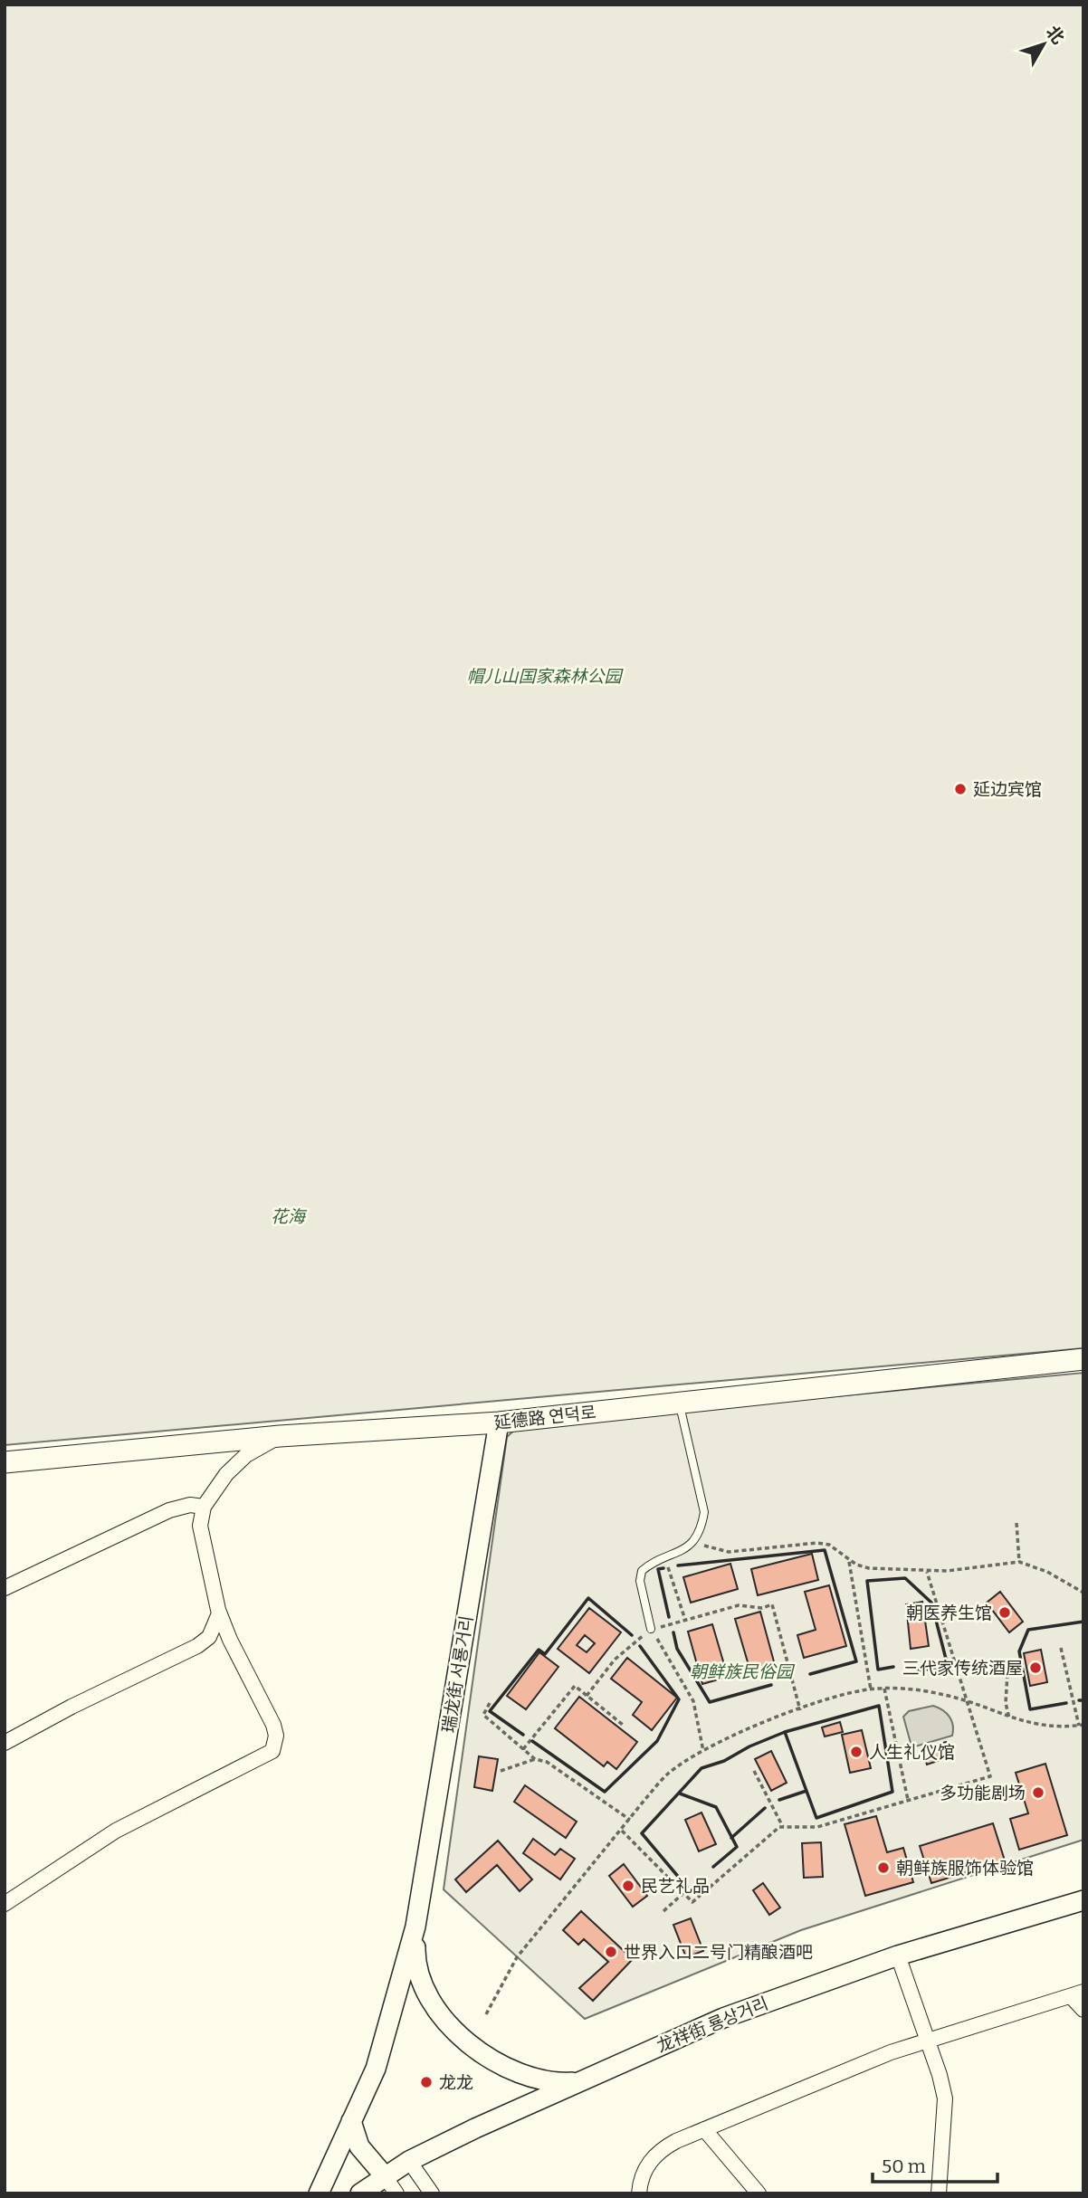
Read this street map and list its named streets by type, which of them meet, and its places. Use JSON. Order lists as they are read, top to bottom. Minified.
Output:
{"streets":{"main road":["延德路 연덕로"],"street":["瑞龙街 서룡거리","龙祥街 룡상거리"]},"crossings":[["延德路 연덕로","瑞龙街 서룡거리"],["瑞龙街 서룡거리","龙祥街 룡상거리"]],"parks":["帽儿山国家森林公园","花海","朝鲜族民俗园"],"places":["延边宾馆","朝医养生馆","三代家传统酒屋","人生礼仪馆","多功能剧场","朝鲜族服饰体验馆","民艺礼品","世界入口二号门精酿酒吧","龙龙"],"scale_bar":"50 m","north":"top right"}
